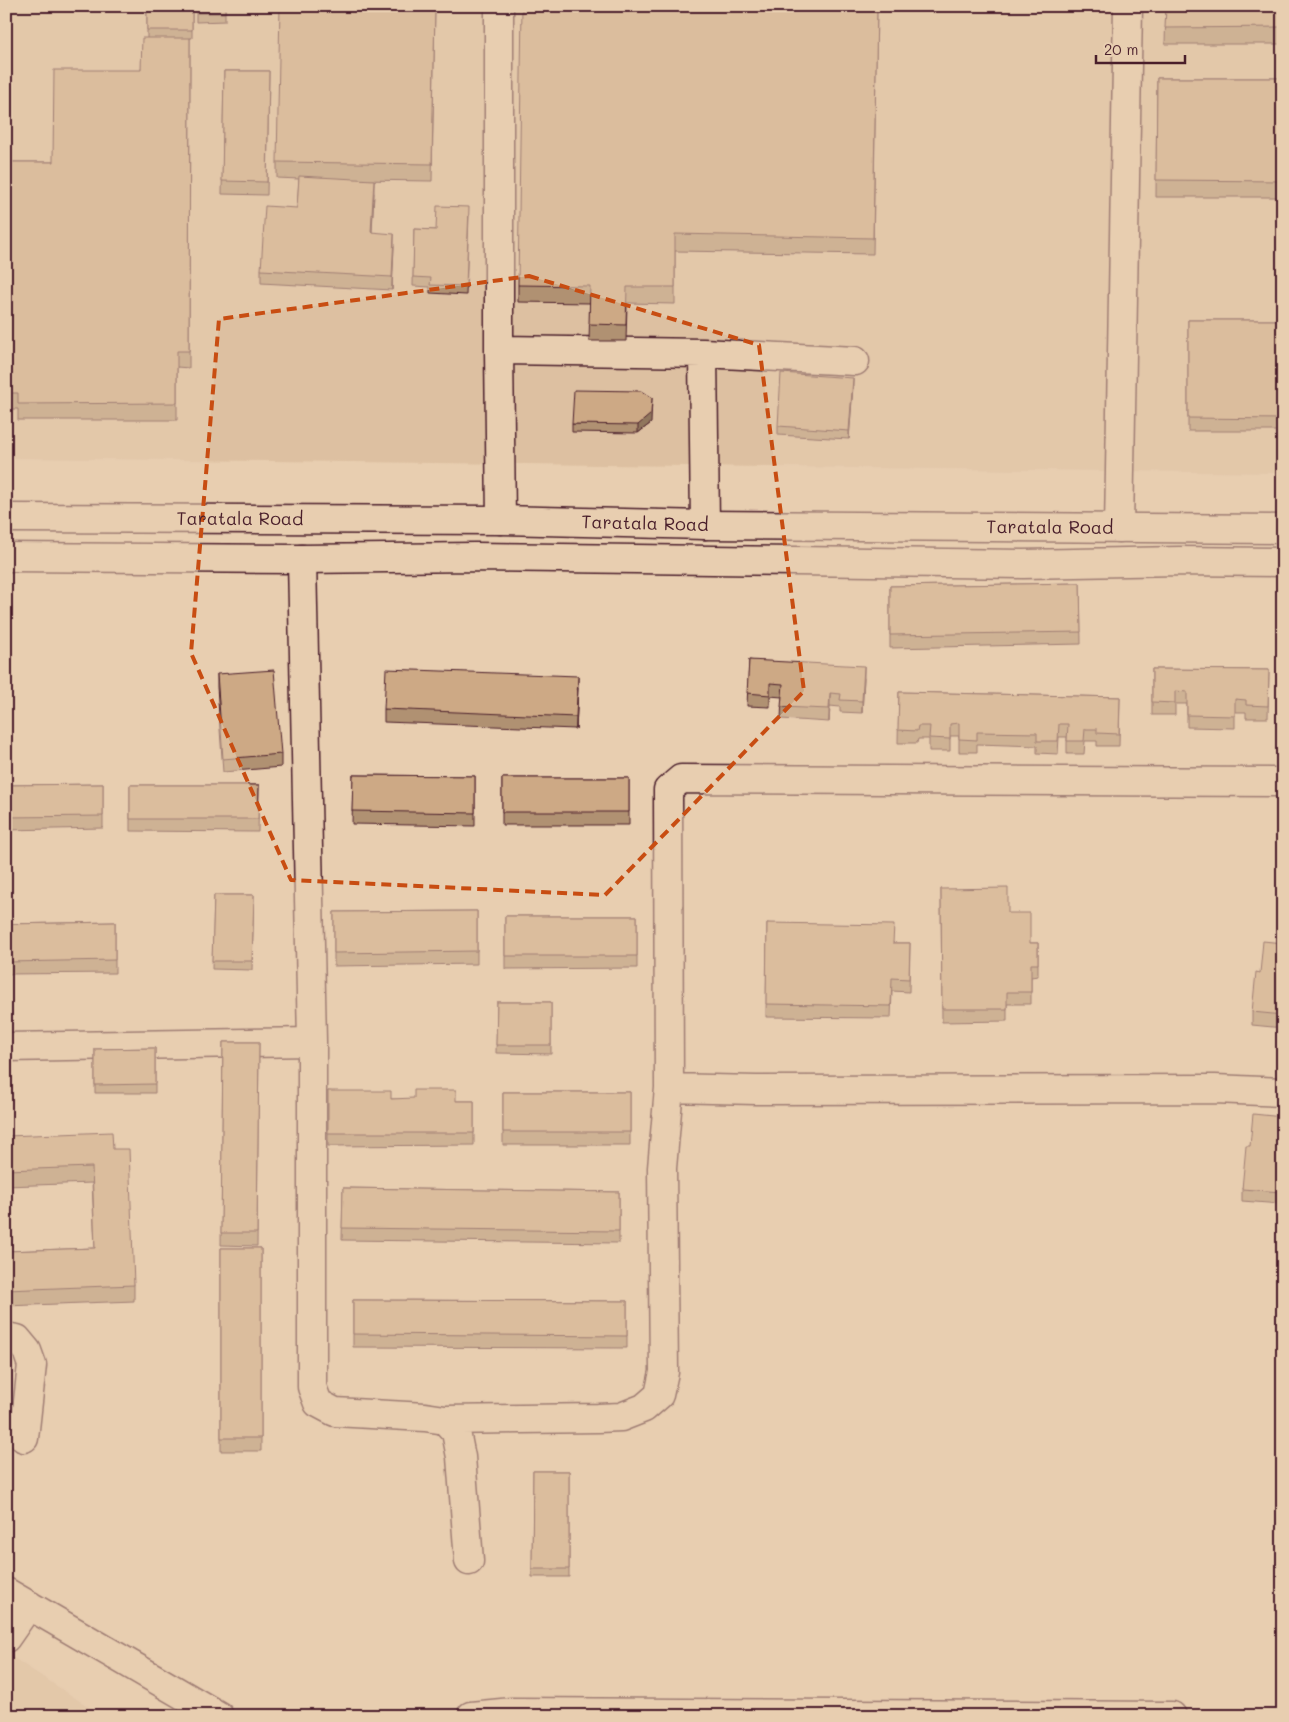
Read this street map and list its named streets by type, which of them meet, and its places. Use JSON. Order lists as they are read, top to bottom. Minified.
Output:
{"streets":{"main road":["Taratala Road"]},"scale_bar":"20 m"}
